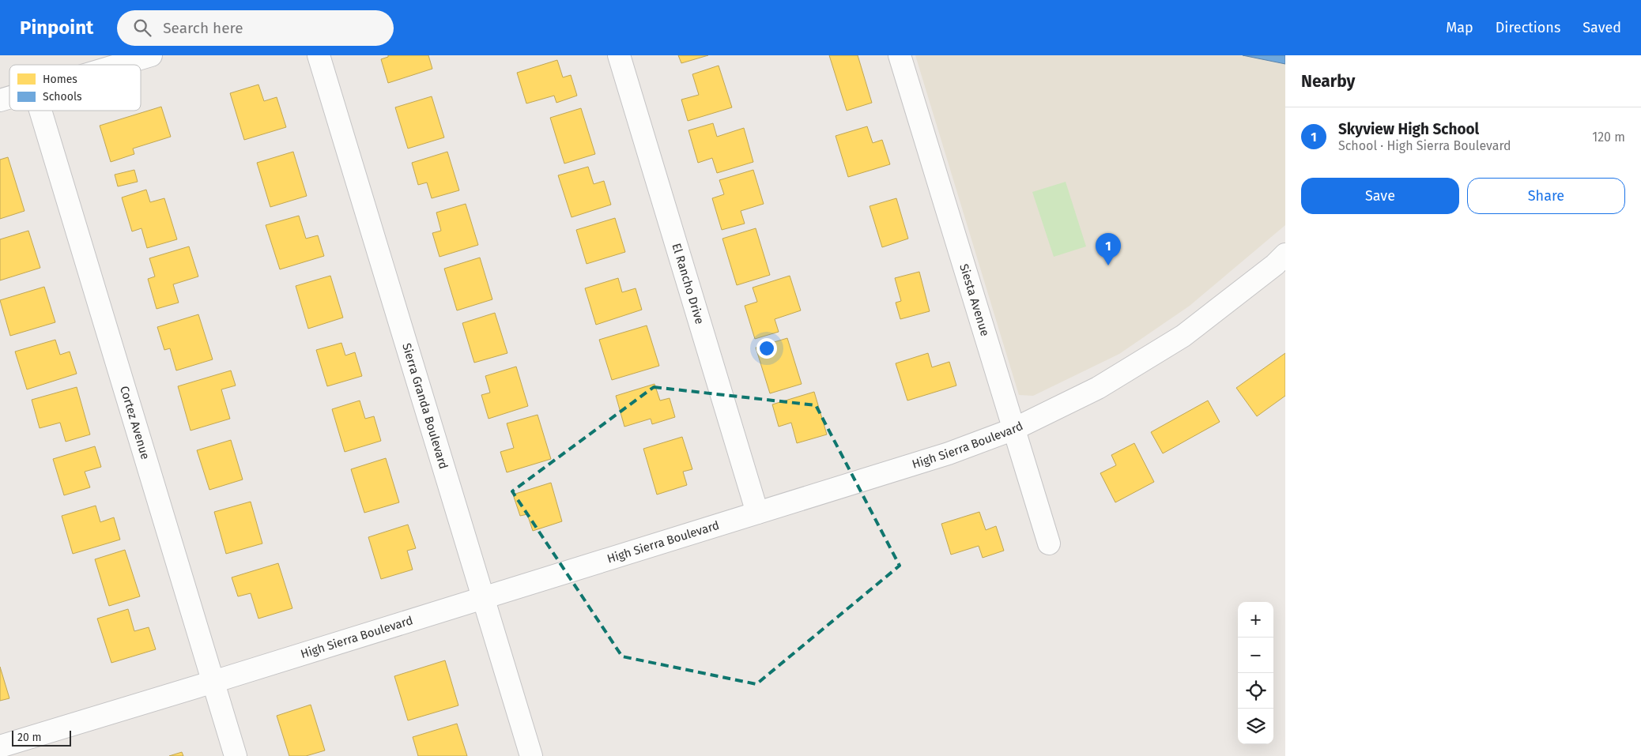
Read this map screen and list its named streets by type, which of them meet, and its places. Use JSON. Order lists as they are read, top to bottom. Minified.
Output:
{"streets":{"street":["El Rancho Drive","Siesta Avenue","Sierra Granda Boulevard","Cortez Avenue","High Sierra Boulevard"]},"crossings":[["El Rancho Drive","High Sierra Boulevard"],["Siesta Avenue","High Sierra Boulevard"],["Sierra Granda Boulevard","High Sierra Boulevard"],["Cortez Avenue","High Sierra Boulevard"]],"legend":["Homes","Schools"],"scale_bar":"20 m","page":{"header":"Pinpoint","search":"Search here","nav":["Map","Directions","Saved"],"heading":"Nearby","list":[{"mark":"1","name":"Skyview High School","note":"School · High Sierra Boulevard","value":"120 m"}],"buttons":["Save","Share"],"pins":"1","map_buttons":["+","−"],"scale":"20 m"}}
